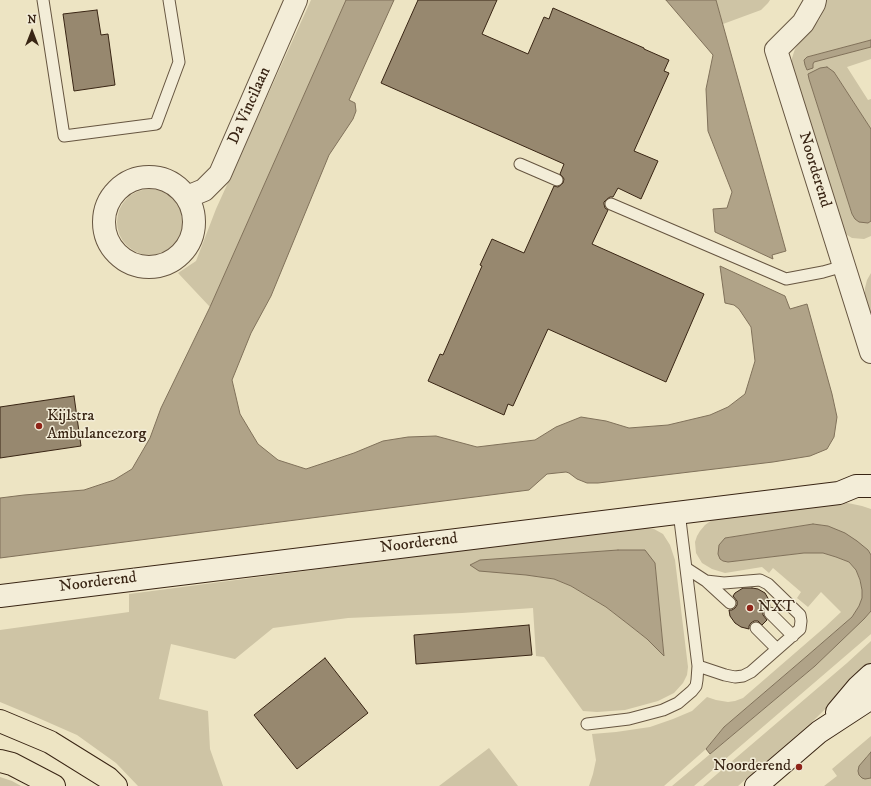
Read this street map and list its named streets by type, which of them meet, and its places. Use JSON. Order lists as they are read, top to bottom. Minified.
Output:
{"streets":{"street":["Da Vincilaan","Noorderend"]},"places":["Kijlstra Ambulancezorg","NXT","Noorderend"],"north":"top"}
